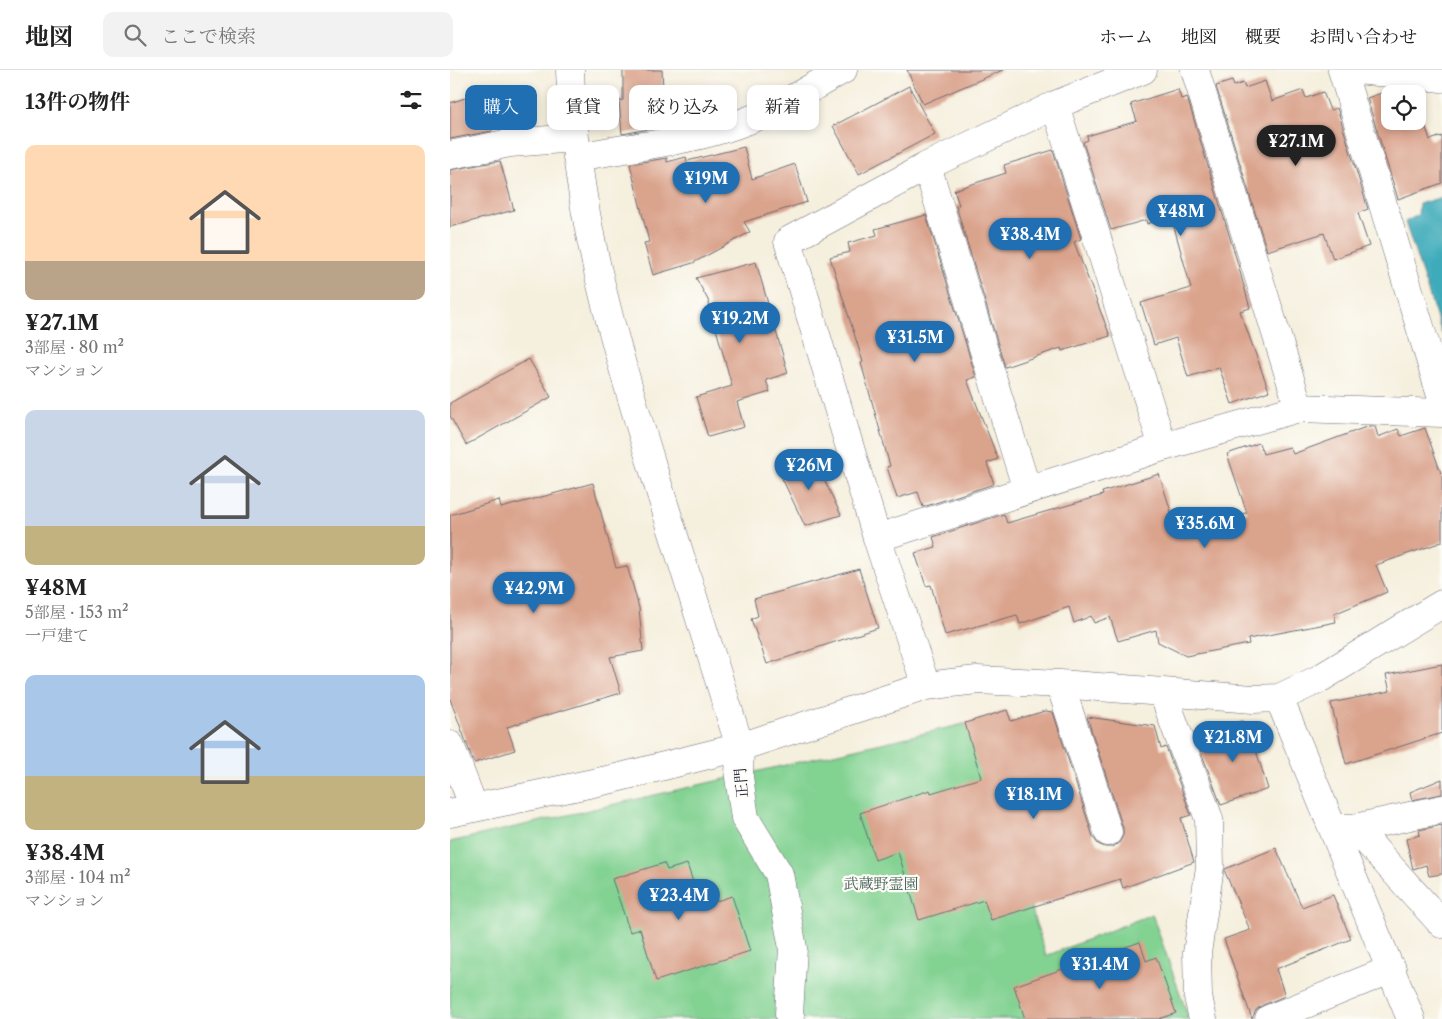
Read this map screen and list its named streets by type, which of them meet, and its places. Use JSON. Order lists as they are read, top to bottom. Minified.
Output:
{"streets":{"street":["正門"]},"parks":["武蔵野霊園"],"page":{"header":"地図","search":"ここで検索","nav":["ホーム","地図","概要","お問い合わせ"],"heading":"13件の物件","chip":["購入","賃貸","絞り込み","新着"],"price":["¥27.1M","¥19M","¥48M","¥38.4M","¥19.2M","¥31.5M","¥26M","¥35.6M","¥42.9M","¥21.8M","¥18.1M","¥23.4M","¥31.4M"],"list":[{"name":"¥27.1M","note":"3部屋 · 80 m² · マンション"},{"name":"¥48M","note":"5部屋 · 153 m² · 一戸建て"},{"name":"¥38.4M","note":"3部屋 · 104 m² · マンション"}]}}
